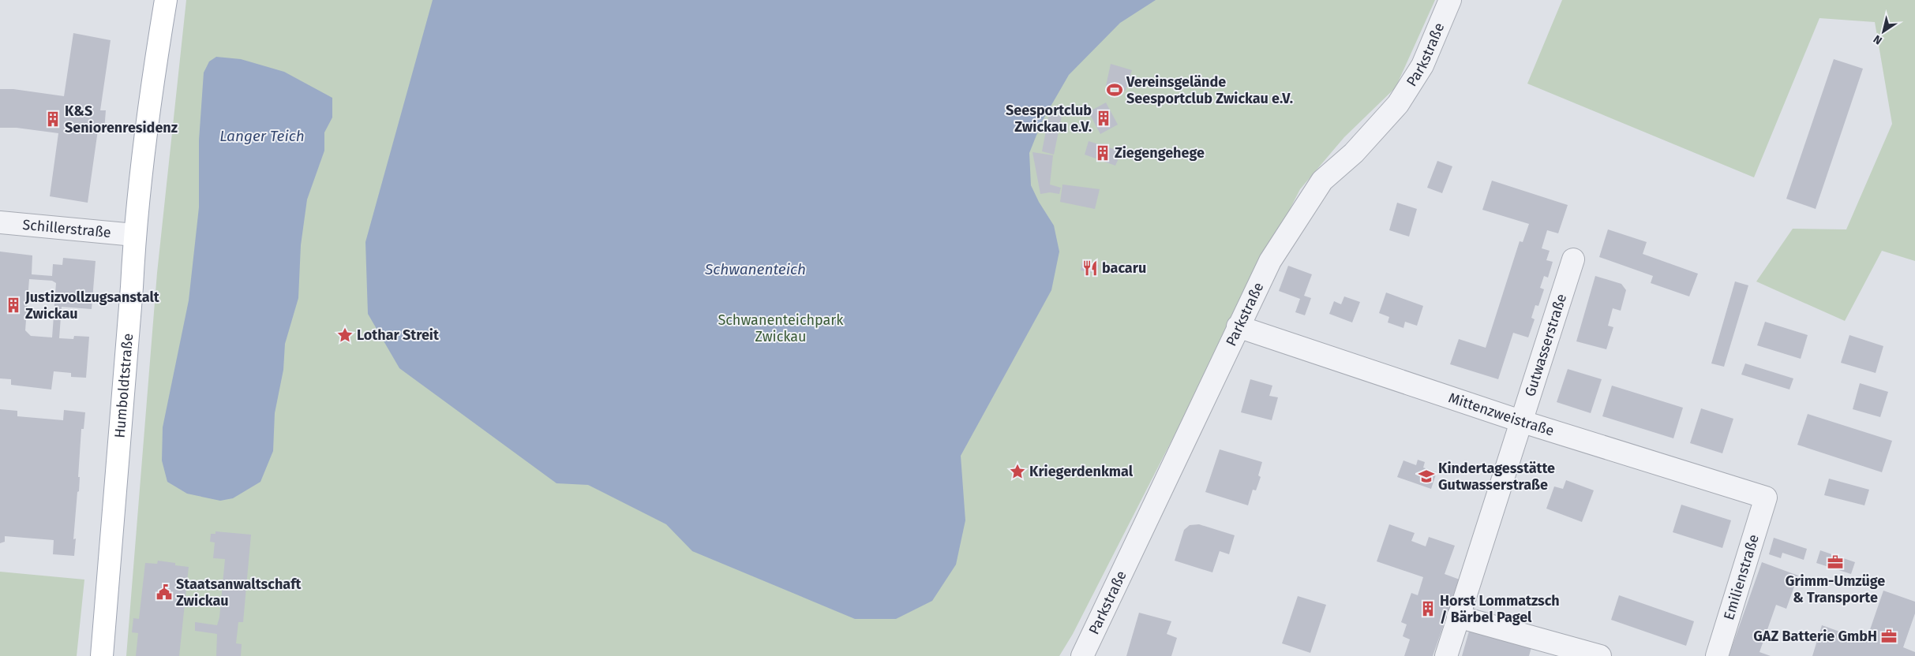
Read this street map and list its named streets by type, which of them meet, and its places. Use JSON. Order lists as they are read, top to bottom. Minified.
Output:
{"streets":{"main road":["Humboldtstraße"],"street":["Parkstraße","Schillerstraße","Gutwasserstraße","Mittenzweistraße","Emilienstraße"]},"crossings":[["Parkstraße","Mittenzweistraße"],["Schillerstraße","Humboldtstraße"],["Gutwasserstraße","Mittenzweistraße"],["Mittenzweistraße","Emilienstraße"]],"water":["Langer Teich","Schwanenteich"],"parks":["Schwanenteichpark Zwickau"],"places":{"sports":["Vereinsgelände Seesportclub Zwickau e.V."],"building":["Seesportclub Zwickau e.V.","K&S Seniorenresidenz","Ziegengehege","Justizvollzugsanstalt Zwickau","Horst Lommatzsch / Bärbel Pagel"],"restaurant":["bacaru"],"place":["Lothar Streit","Kriegerdenkmal"],"school or university":["Kindertagesstätte Gutwasserstraße"],"office":["Grimm-Umzüge & Transporte","GAZ Batterie GmbH"],"public building":["Staatsanwaltschaft Zwickau"]},"north":"bottom left"}
